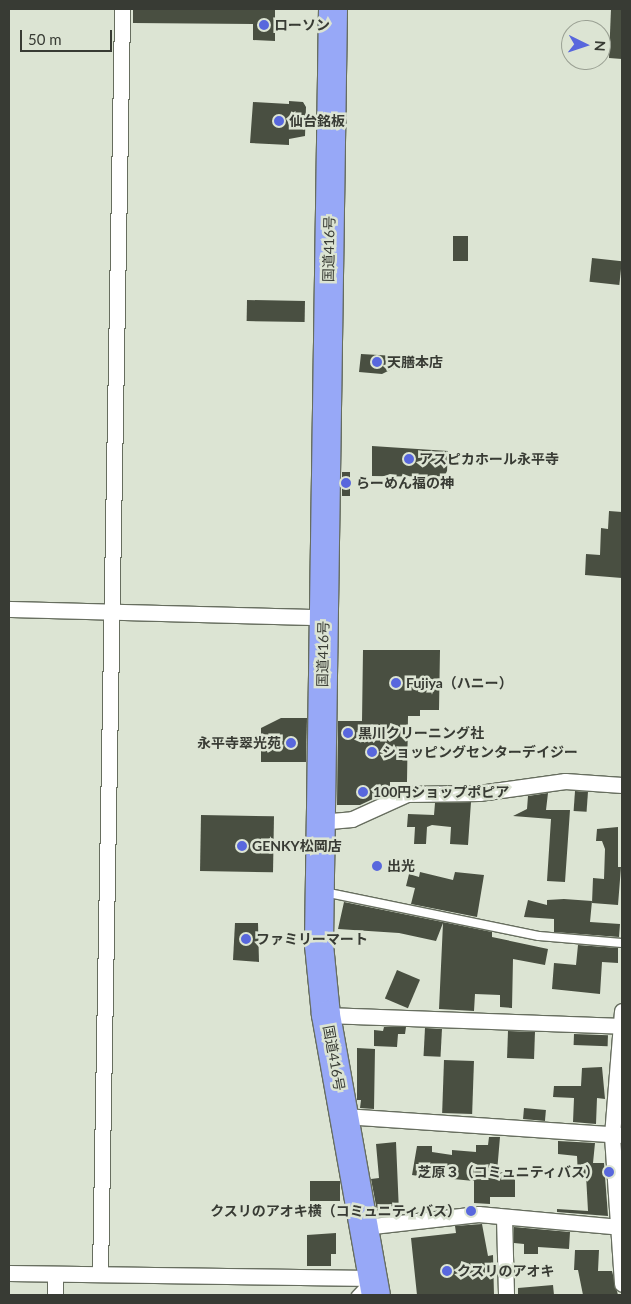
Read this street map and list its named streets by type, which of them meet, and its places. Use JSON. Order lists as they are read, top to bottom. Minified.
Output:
{"streets":{"highway":["国道416号"]},"places":["ローソン","仙台銘板","天膳本店","アスピカホール永平寺","らーめん福の神","Fujiya（ハニー）","黒川クリーニング社","永平寺翠光苑","ショッピングセンターデイジー","100円ショップポピア","GENKY松岡店","出光","ファミリーマート","芝原３（コミュニティバス）","クスリのアオキ横（コミュニティバス）","クスリのアオキ"],"scale_bar":"50 m","north":"right"}
